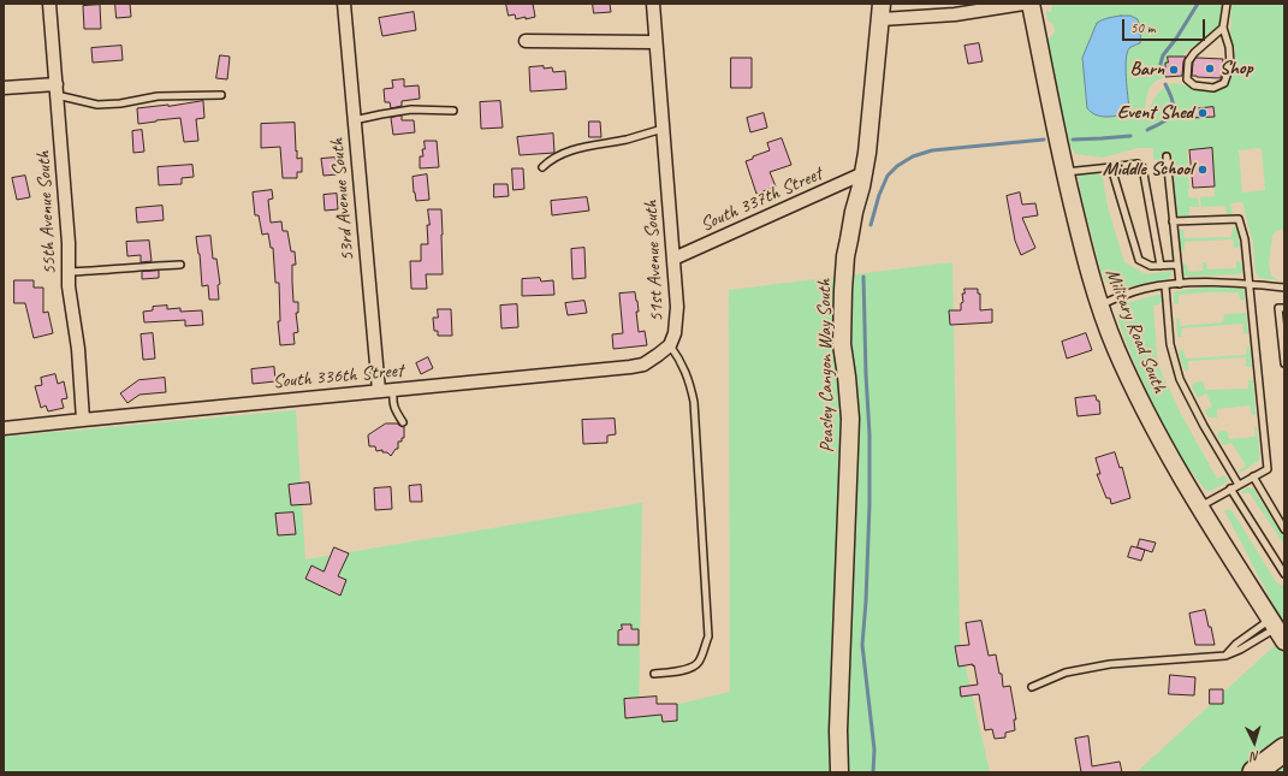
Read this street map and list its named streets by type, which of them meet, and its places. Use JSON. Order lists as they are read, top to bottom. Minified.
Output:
{"streets":{"street":["53rd Avenue South","South 337th Street","55th Avenue South","51st Avenue South","Military Road South","Peasley Canyon Way South","South 336th Street"]},"crossings":[["53rd Avenue South","South 336th Street"],["South 337th Street","51st Avenue South"],["South 337th Street","Peasley Canyon Way South"],["55th Avenue South","South 336th Street"],["51st Avenue South","South 336th Street"]],"places":["Shop","Barn","Event Shed","Middle School"],"scale_bar":"50 m","north":"bottom"}
